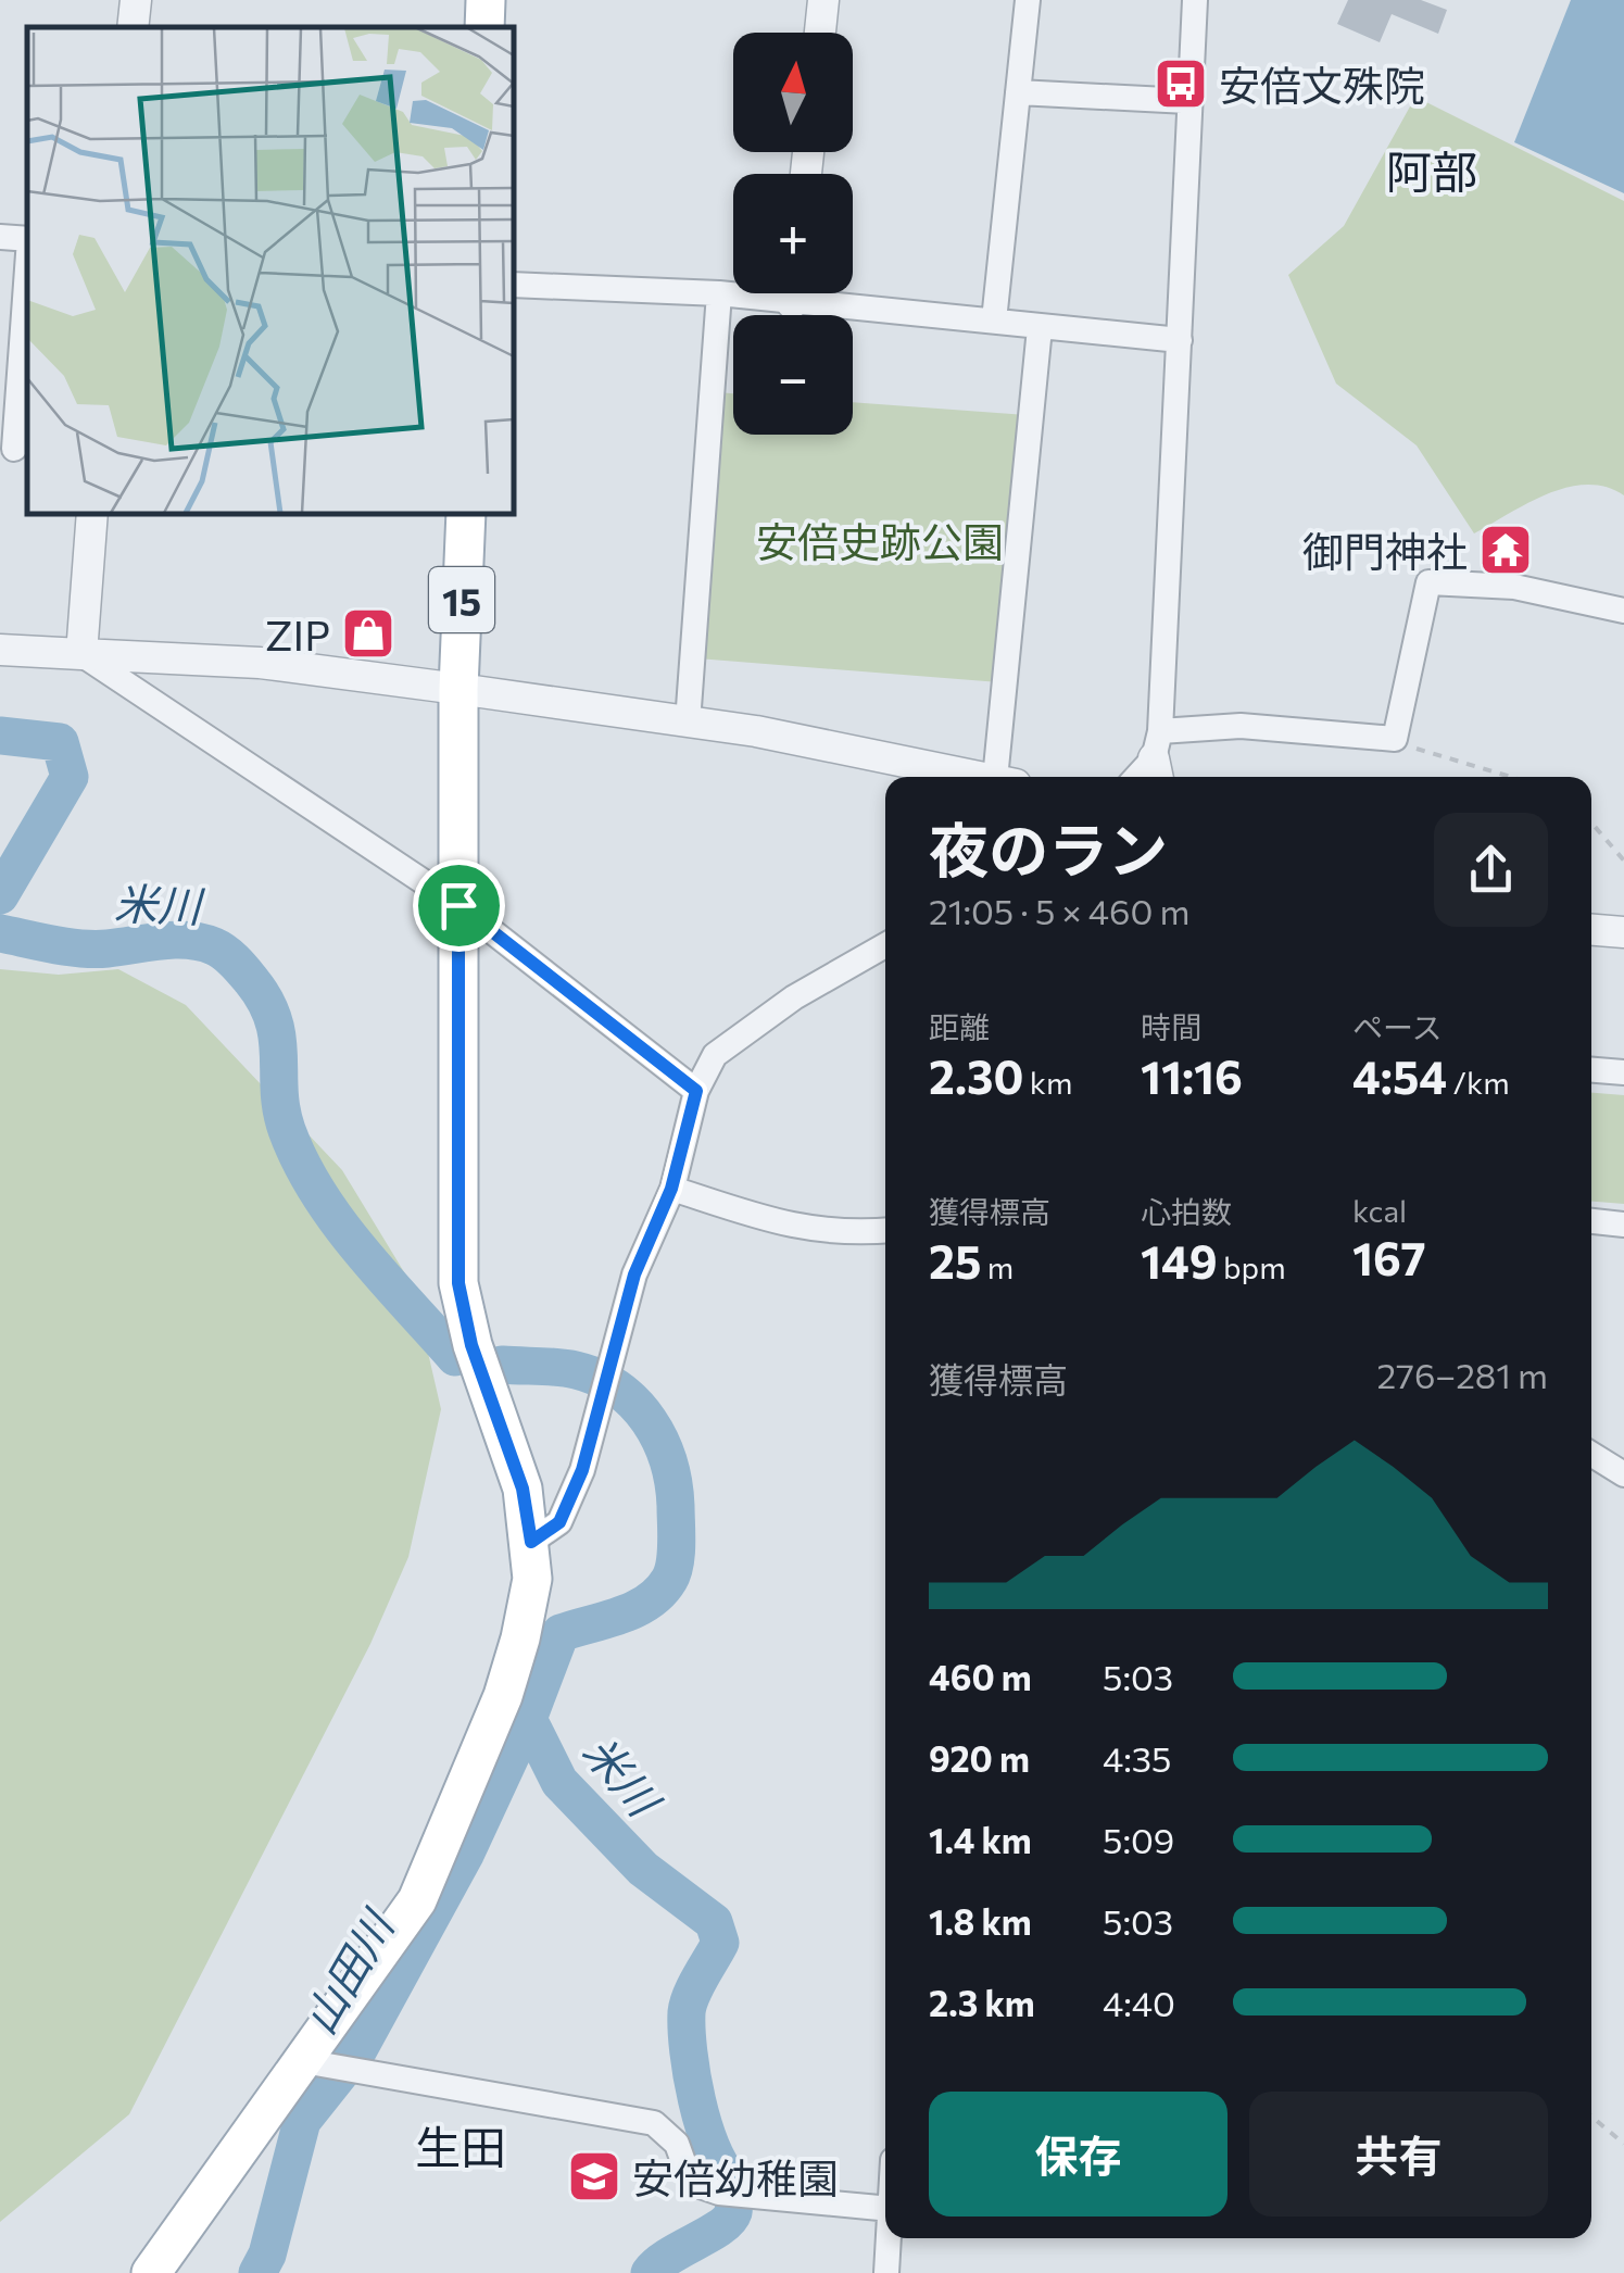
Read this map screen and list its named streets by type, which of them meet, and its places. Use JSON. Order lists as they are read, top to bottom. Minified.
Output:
{"streets":{"main road":["15"]},"districts":["阿部","生田"],"water":["米川","山田川"],"parks":["安倍史跡公園"],"places":{"bus stop":["安倍文殊院"],"temple":["御門神社"],"shop":["ZIP"],"school or university":["安倍幼稚園"]},"north":"top","page":{"map_buttons":["+","−"],"heading":["夜のラン","21:05 · 5 × 460 m"],"stats":[["距離","2.30 km"],["時間","11:16"],["ペース","4:54 /km"],["獲得標高","25 m"],["心拍数","149 bpm"],["kcal","167"]],"chart":["獲得標高","276–281 m"],"list":[{"name":"460 m","note":"5:03"},{"name":"920 m","note":"4:35"},{"name":"1.4 km","note":"5:09"},{"name":"1.8 km","note":"5:03"},{"name":"2.3 km","note":"4:40"}],"buttons":["保存","共有"]}}
